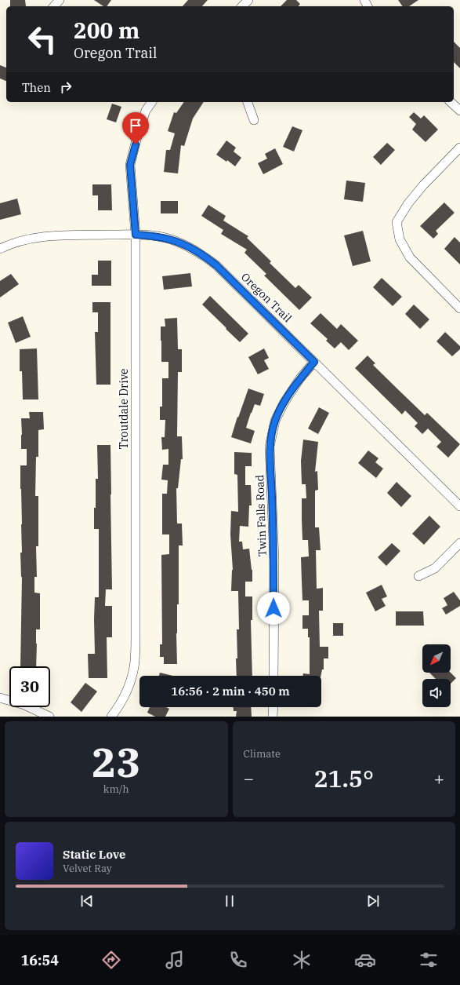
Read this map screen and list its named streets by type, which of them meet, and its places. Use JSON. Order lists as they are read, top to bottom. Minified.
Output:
{"streets":{"street":["Oregon Trail","Troutdale Drive","Twin Falls Road"]},"crossings":[["Oregon Trail","Troutdale Drive"],["Oregon Trail","Twin Falls Road"]],"north":"bottom left","page":{"turn":["200 m","Oregon Trail"],"then":"Then","limit":"30","trip":"16:56 · 2 min · 450 m","tile":[["23","km/h"],"Climate"],"heat":["−","21.5°","+"],"song":["Static Love","Velvet Ray"],"tabs":"16:54"}}
